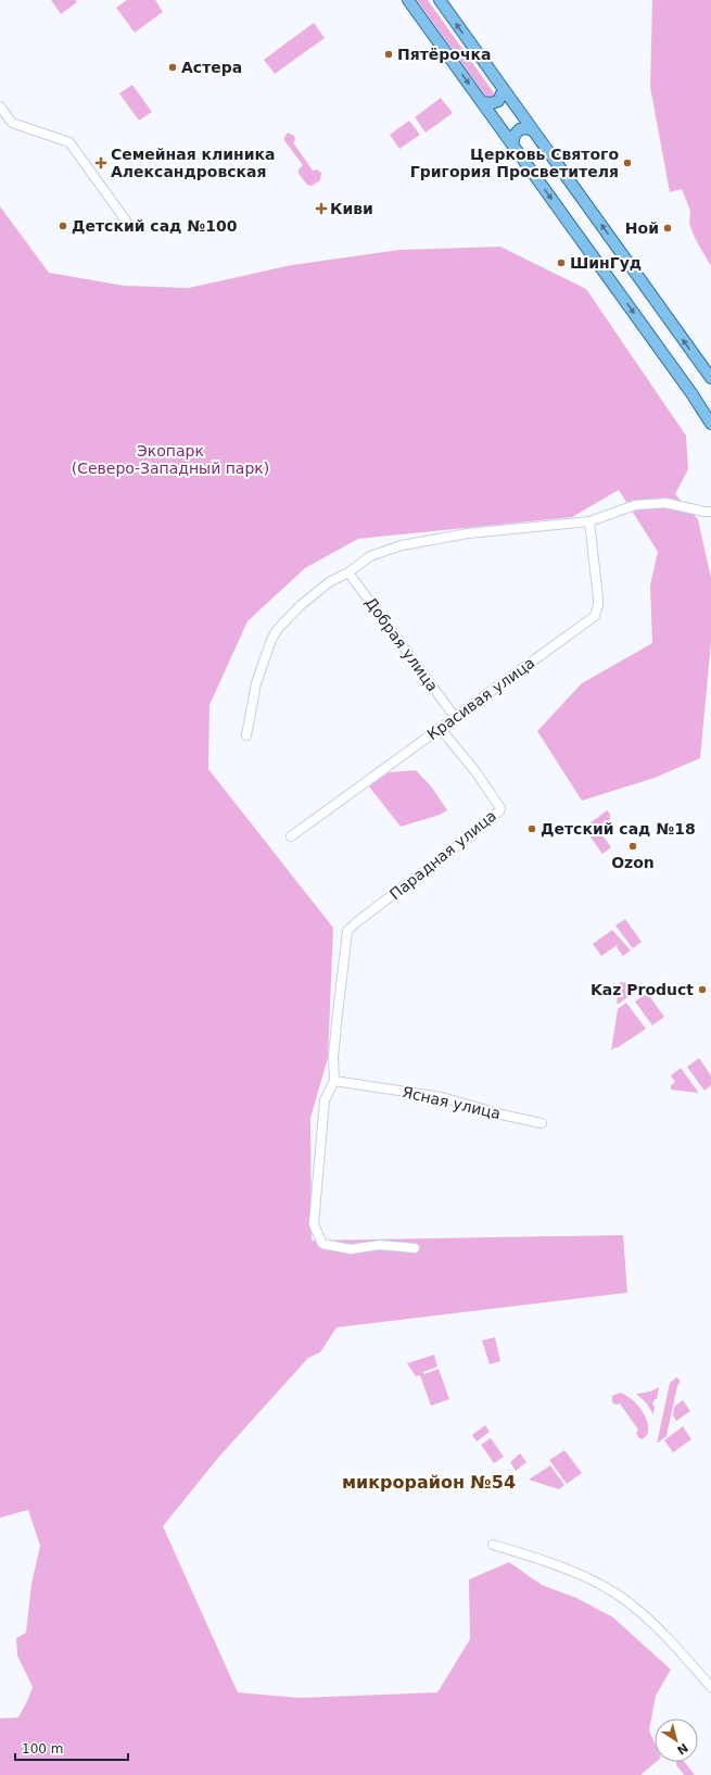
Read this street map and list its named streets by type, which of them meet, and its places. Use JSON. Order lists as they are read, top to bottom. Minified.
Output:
{"streets":{"street":["Добрая улица","Красивая улица","Парадная улица","Ясная улица"]},"crossings":[["Добрая улица","Красивая улица"],["Красивая улица","Парадная улица"],["Парадная улица","Ясная улица"]],"districts":["микрорайон №54"],"parks":["Экопарк (Северо-Западный парк)"],"places":{"other":["Пятёрочка","Астера","Церковь Святого Григория Просветителя","Детский сад №100","Ной","ШинГуд","Детский сaд №18","Ozon","Kaz Product"],"health":["Семейная клиника Александровская","Киви"]},"scale_bar":"100 m","north":"bottom right"}
